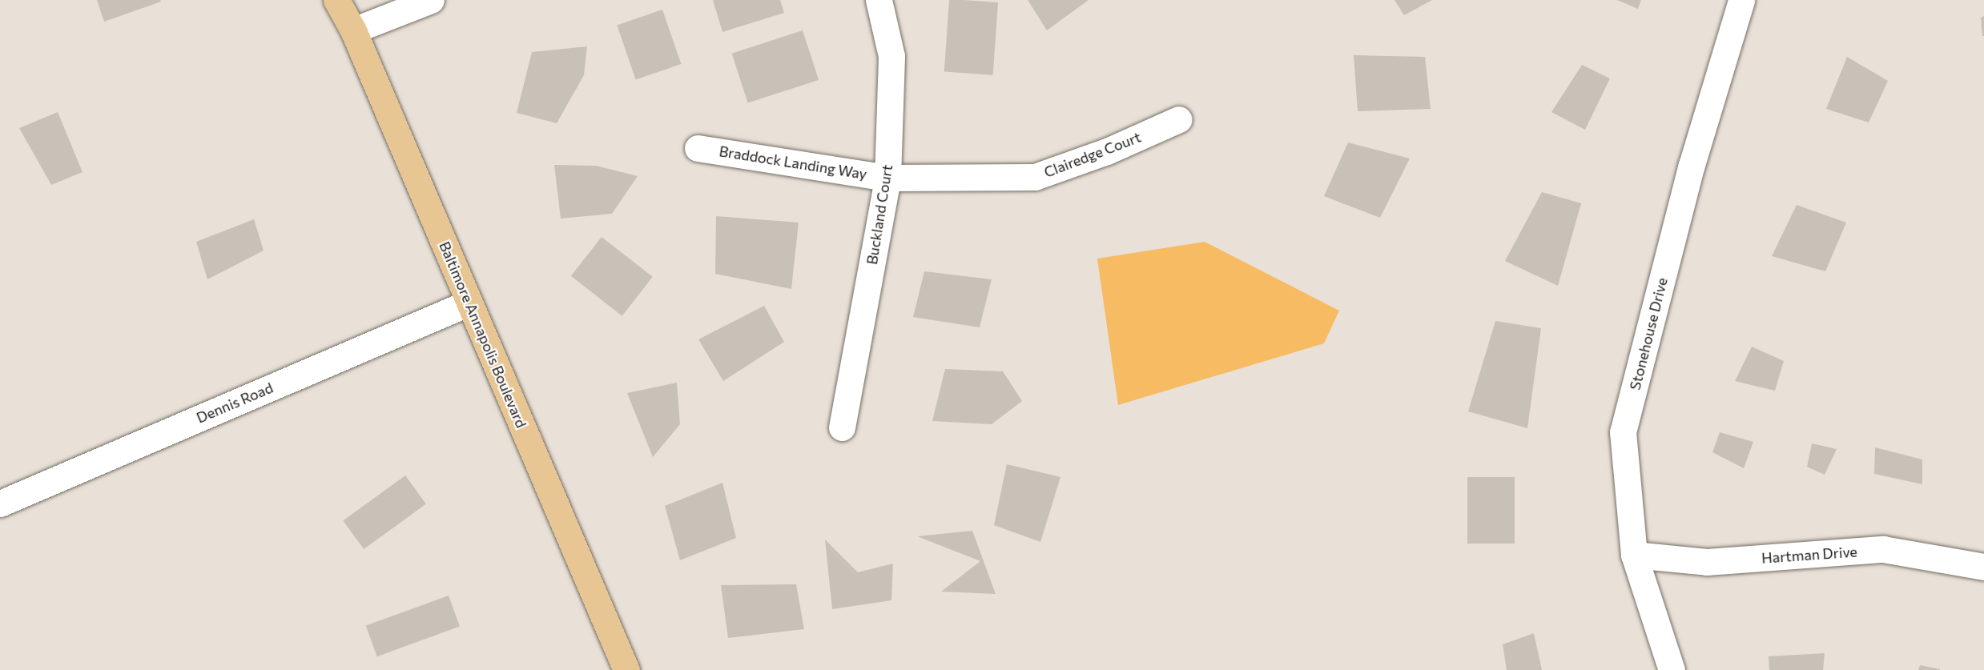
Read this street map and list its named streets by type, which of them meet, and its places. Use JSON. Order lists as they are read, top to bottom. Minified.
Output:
{"streets":{"main road":["Baltimore Annapolis Boulevard"],"street":["Clairedge Court","Braddock Landing Way","Buckland Court","Stonehouse Drive","Dennis Road","Hartman Drive"]},"crossings":[["Clairedge Court","Braddock Landing Way"],["Clairedge Court","Buckland Court"],["Braddock Landing Way","Buckland Court"],["Stonehouse Drive","Hartman Drive"],["Baltimore Annapolis Boulevard","Dennis Road"]]}
